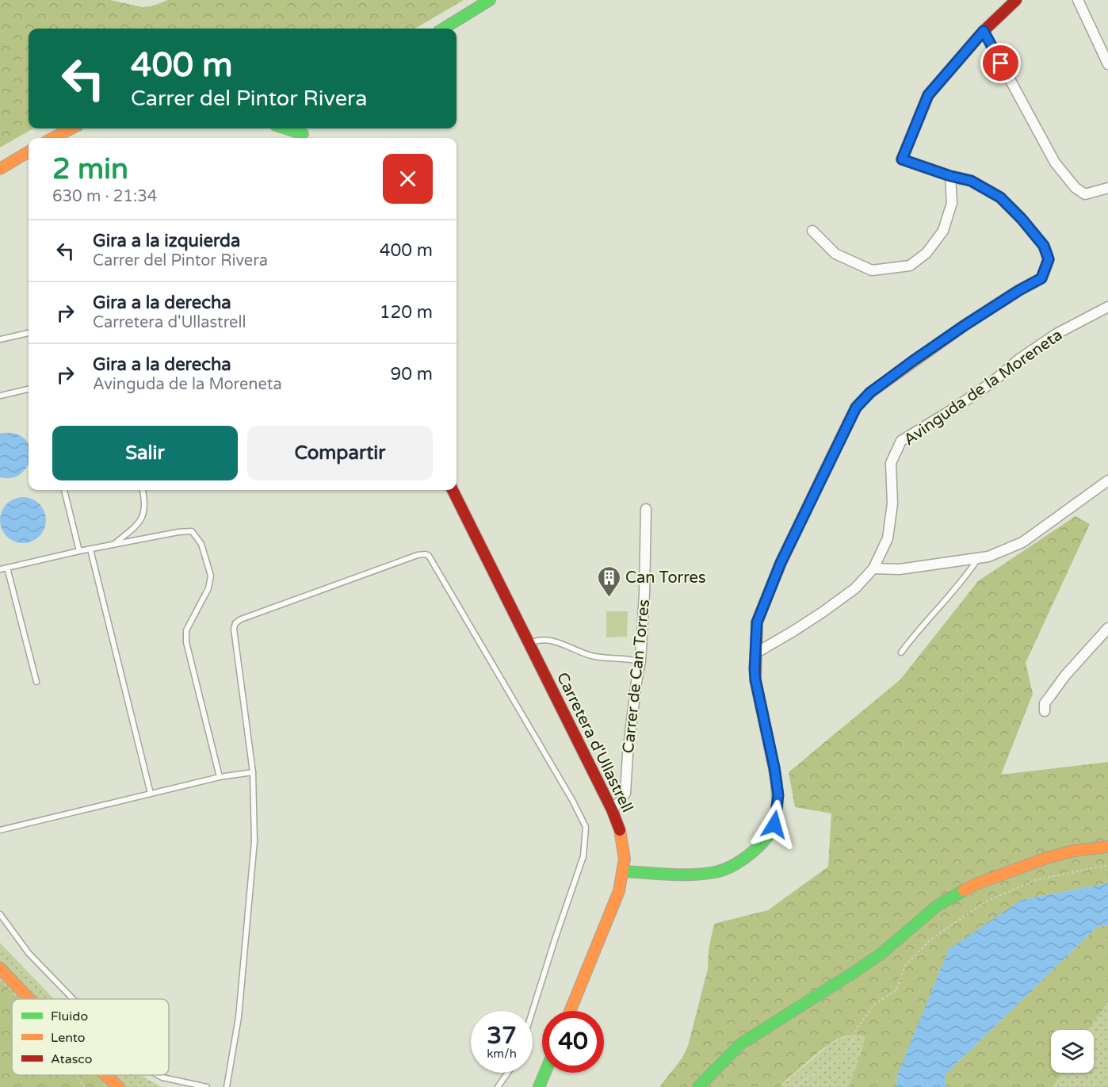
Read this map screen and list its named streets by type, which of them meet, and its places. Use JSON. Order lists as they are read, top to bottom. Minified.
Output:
{"streets":{"street":["Avinguda de la Moreneta","Carrer de Can Torres","Carretera d'Ullastrell"]},"crossings":[["Carrer de Can Torres","Carretera d'Ullastrell"]],"places":{"building":["Can Torres"]},"legend":["Fluido","Lento","Atasco"],"page":{"turn":["400 m","Carrer del Pintor Rivera"],"heading":["2 min","630 m · 21:34"],"list":[{"name":"Gira a la izquierda","note":"Carrer del Pintor Rivera","value":"400 m"},{"name":"Gira a la derecha","note":"Carretera d'Ullastrell","value":"120 m"},{"name":"Gira a la derecha","note":"Avinguda de la Moreneta","value":"90 m"}],"buttons":["Salir","Compartir"],"speed":"37 km/h","limit":"40"}}
